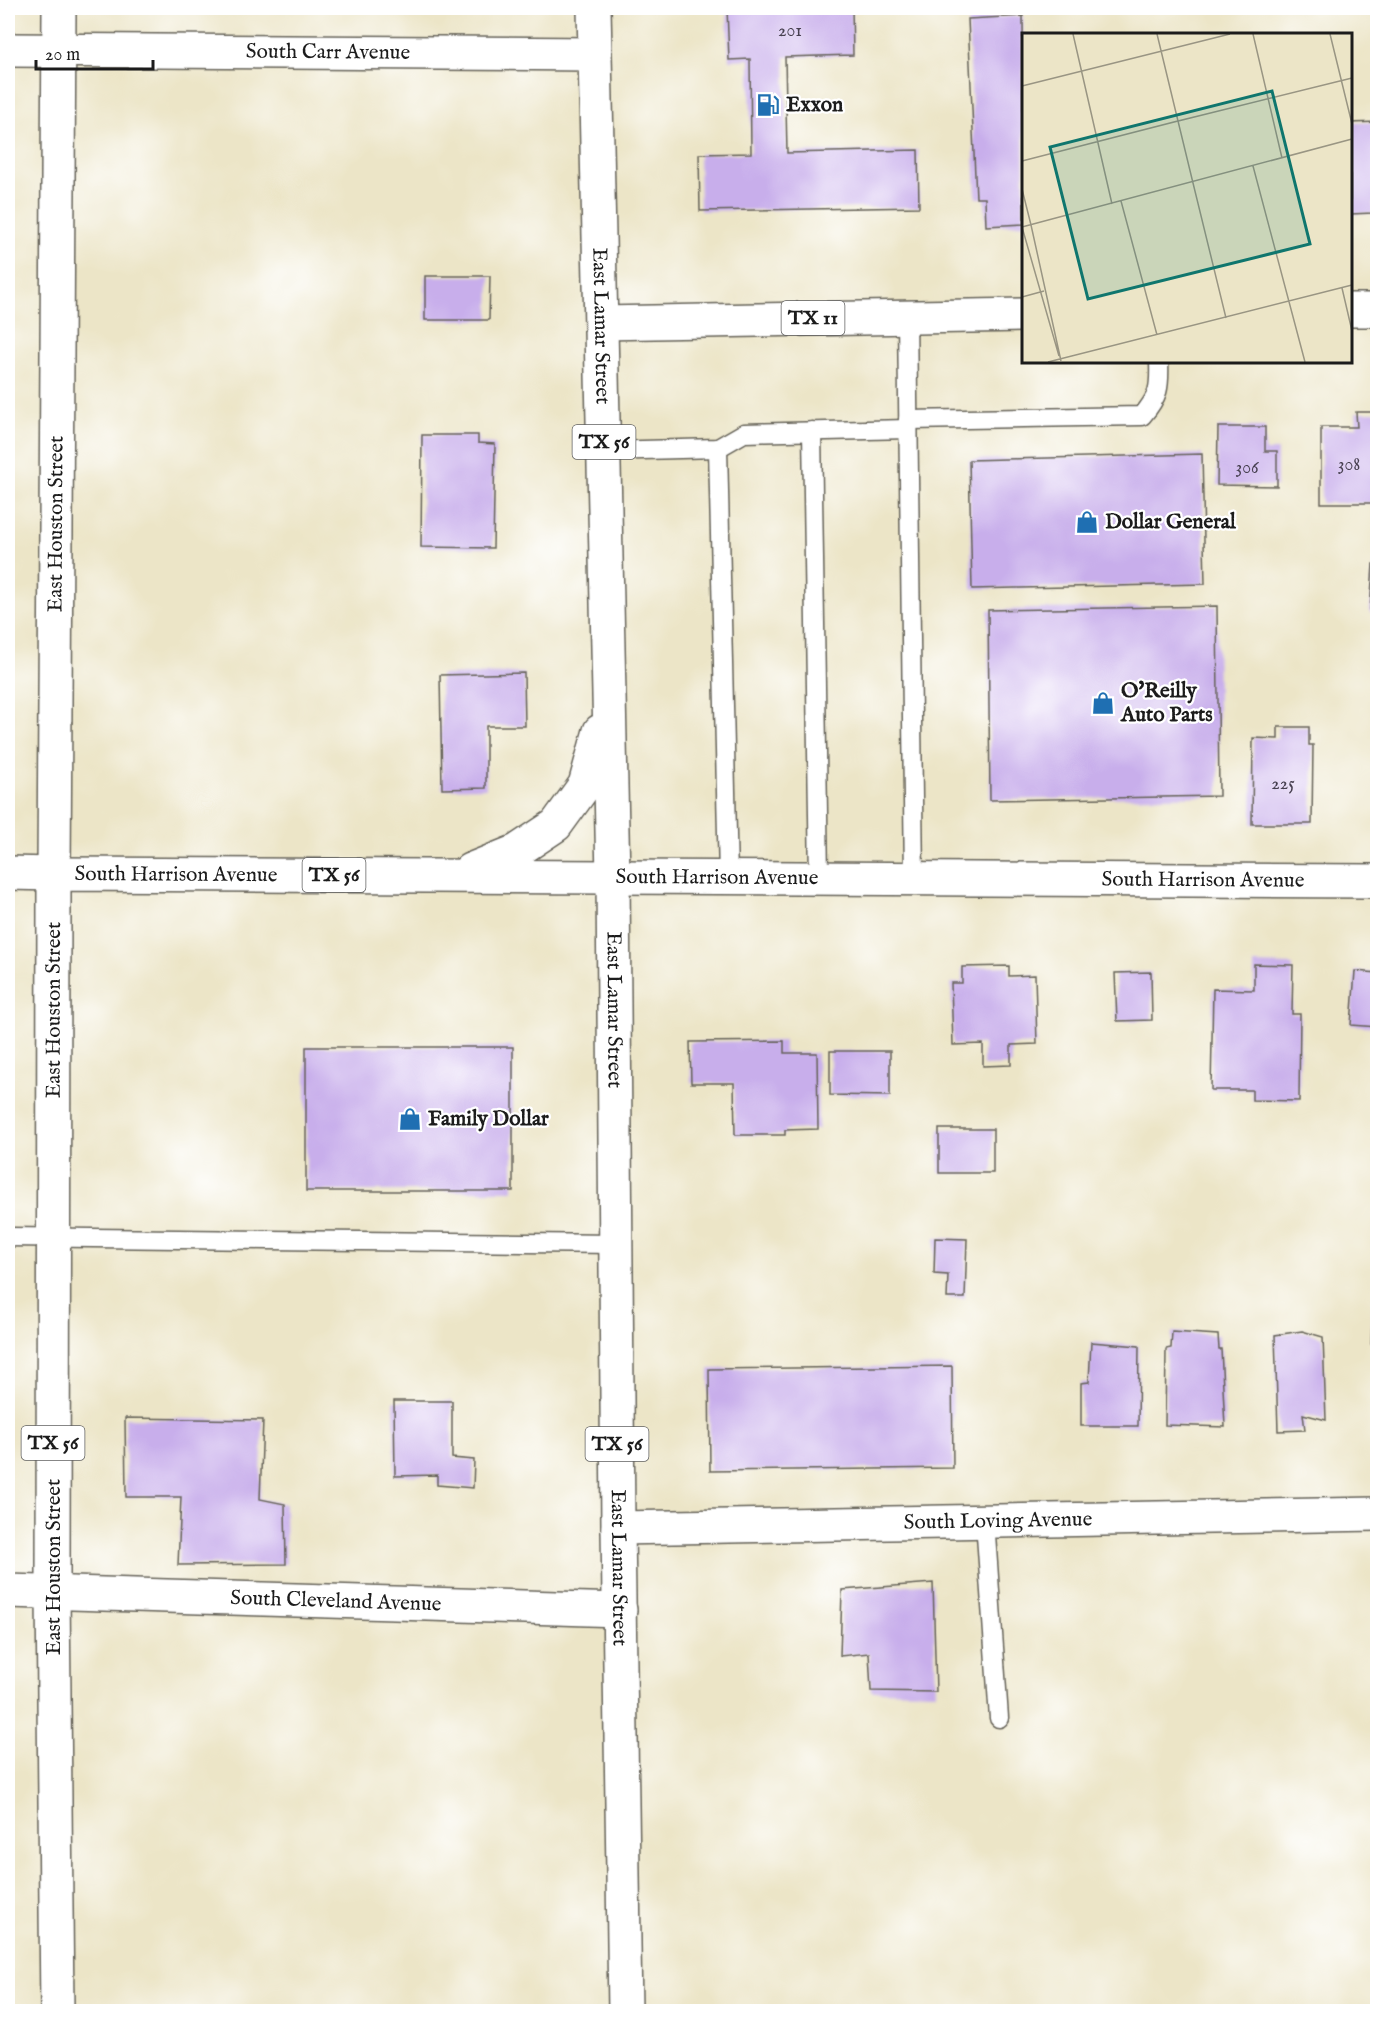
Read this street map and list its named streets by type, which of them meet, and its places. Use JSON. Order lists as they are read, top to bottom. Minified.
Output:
{"streets":{"main road":["South Carr Avenue","TX 11","East Lamar Street","TX 56","East Houston Street","South Harrison Avenue","South Loving Avenue","South Cleveland Avenue"]},"crossings":[["South Carr Avenue","East Lamar Street"],["South Carr Avenue","East Houston Street"],["TX 11","East Lamar Street"],["East Lamar Street","South Harrison Avenue"],["East Lamar Street","South Loving Avenue"],["East Lamar Street","South Cleveland Avenue"],["East Houston Street","South Harrison Avenue"],["East Houston Street","South Cleveland Avenue"]],"places":{"fuel station":["Exxon"],"shop":["Dollar General","O'Reilly Auto Parts","Family Dollar"]},"house_numbers":["201","308","306","225"],"scale_bar":"20 m"}
